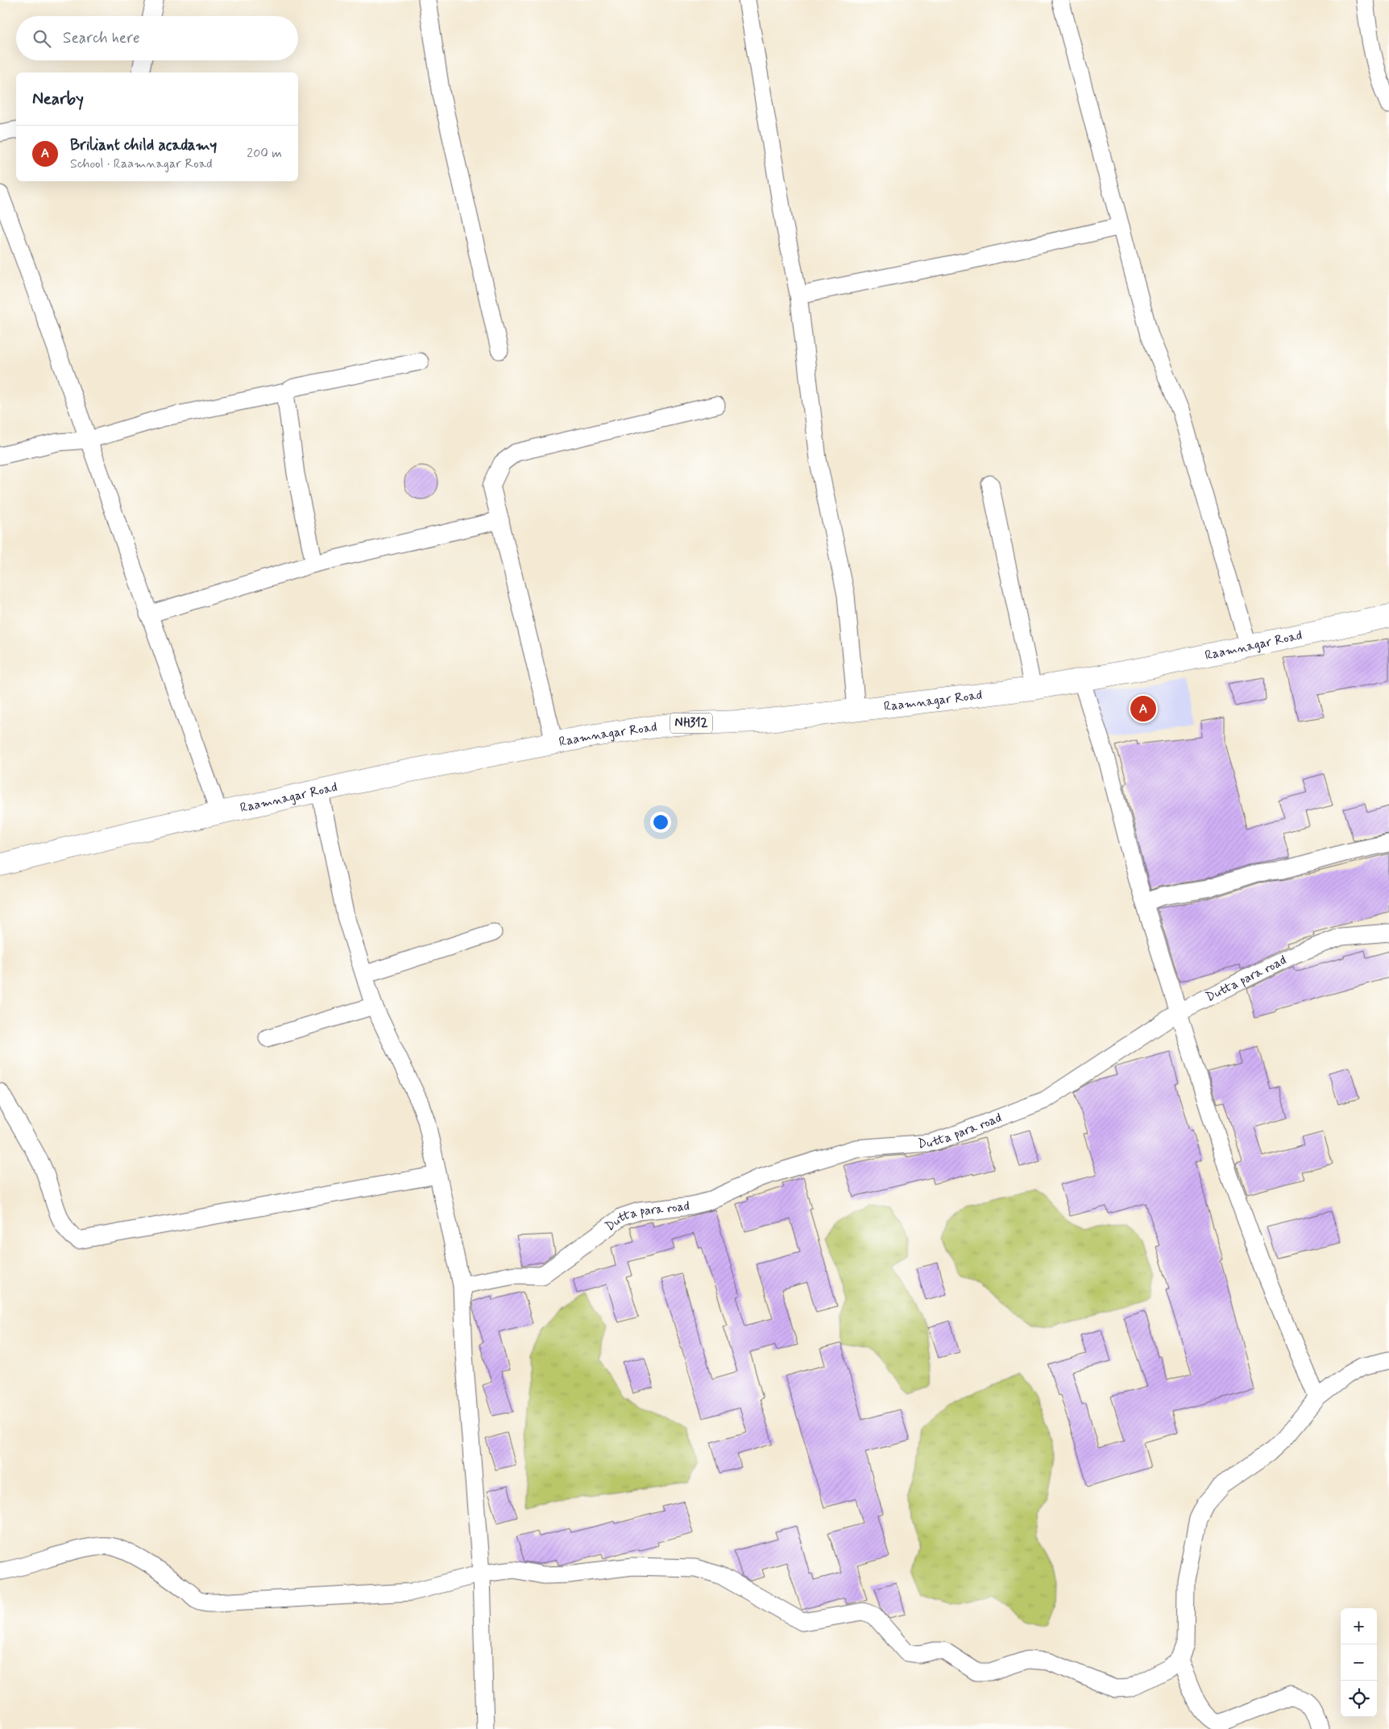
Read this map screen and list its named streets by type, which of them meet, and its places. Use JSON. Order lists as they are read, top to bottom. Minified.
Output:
{"streets":{"highway":["Raamnagar Road","NH312"],"street":["Dutta para road"]},"page":{"search":"Search here","heading":"Nearby","list":[{"mark":"A","name":"Briliant child acadamy","note":"School · Raamnagar Road","value":"200 m"}],"pins":"A","map_buttons":["+","−"]}}
